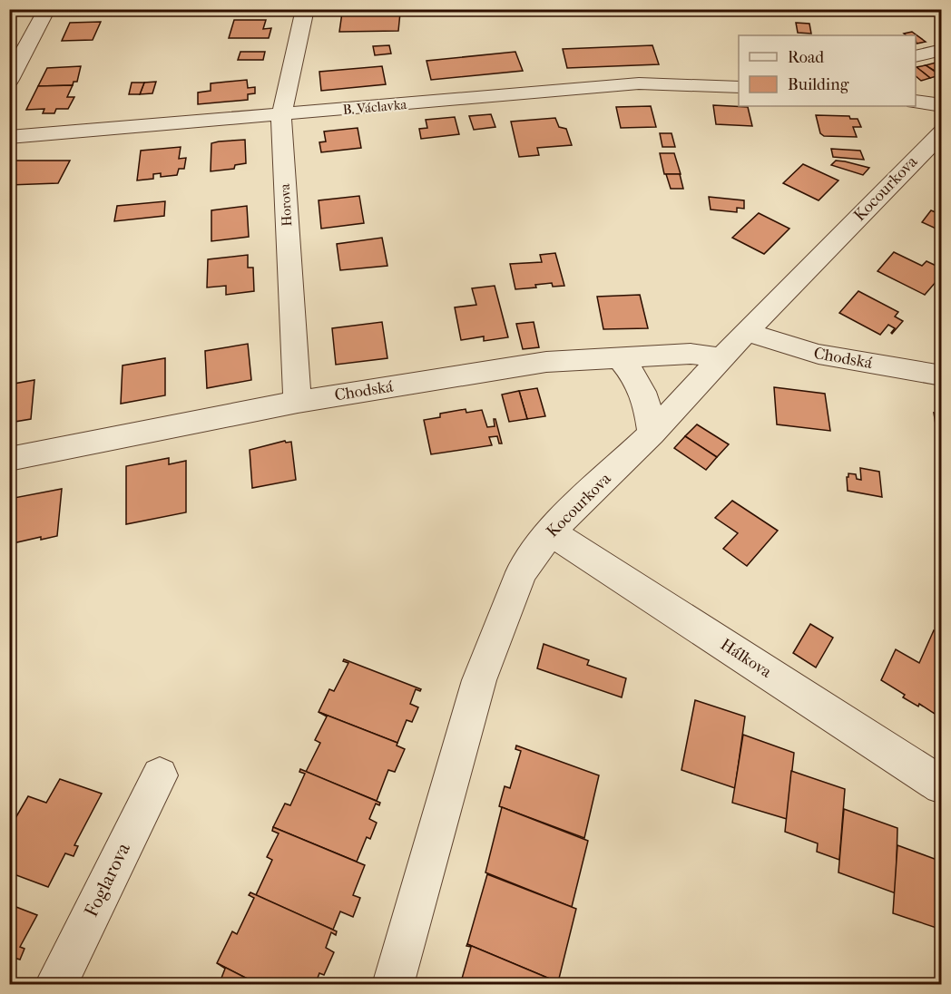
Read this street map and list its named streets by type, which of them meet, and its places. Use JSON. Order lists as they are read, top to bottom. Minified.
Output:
{"streets":{"street":["B. Václavka","Kocourkova","Horova","Chodská","Hálkova","Foglarova"]},"crossings":[["B. Václavka","Horova"],["Kocourkova","Chodská"],["Kocourkova","Hálkova"],["Horova","Chodská"]],"legend":["Road","Building"]}
